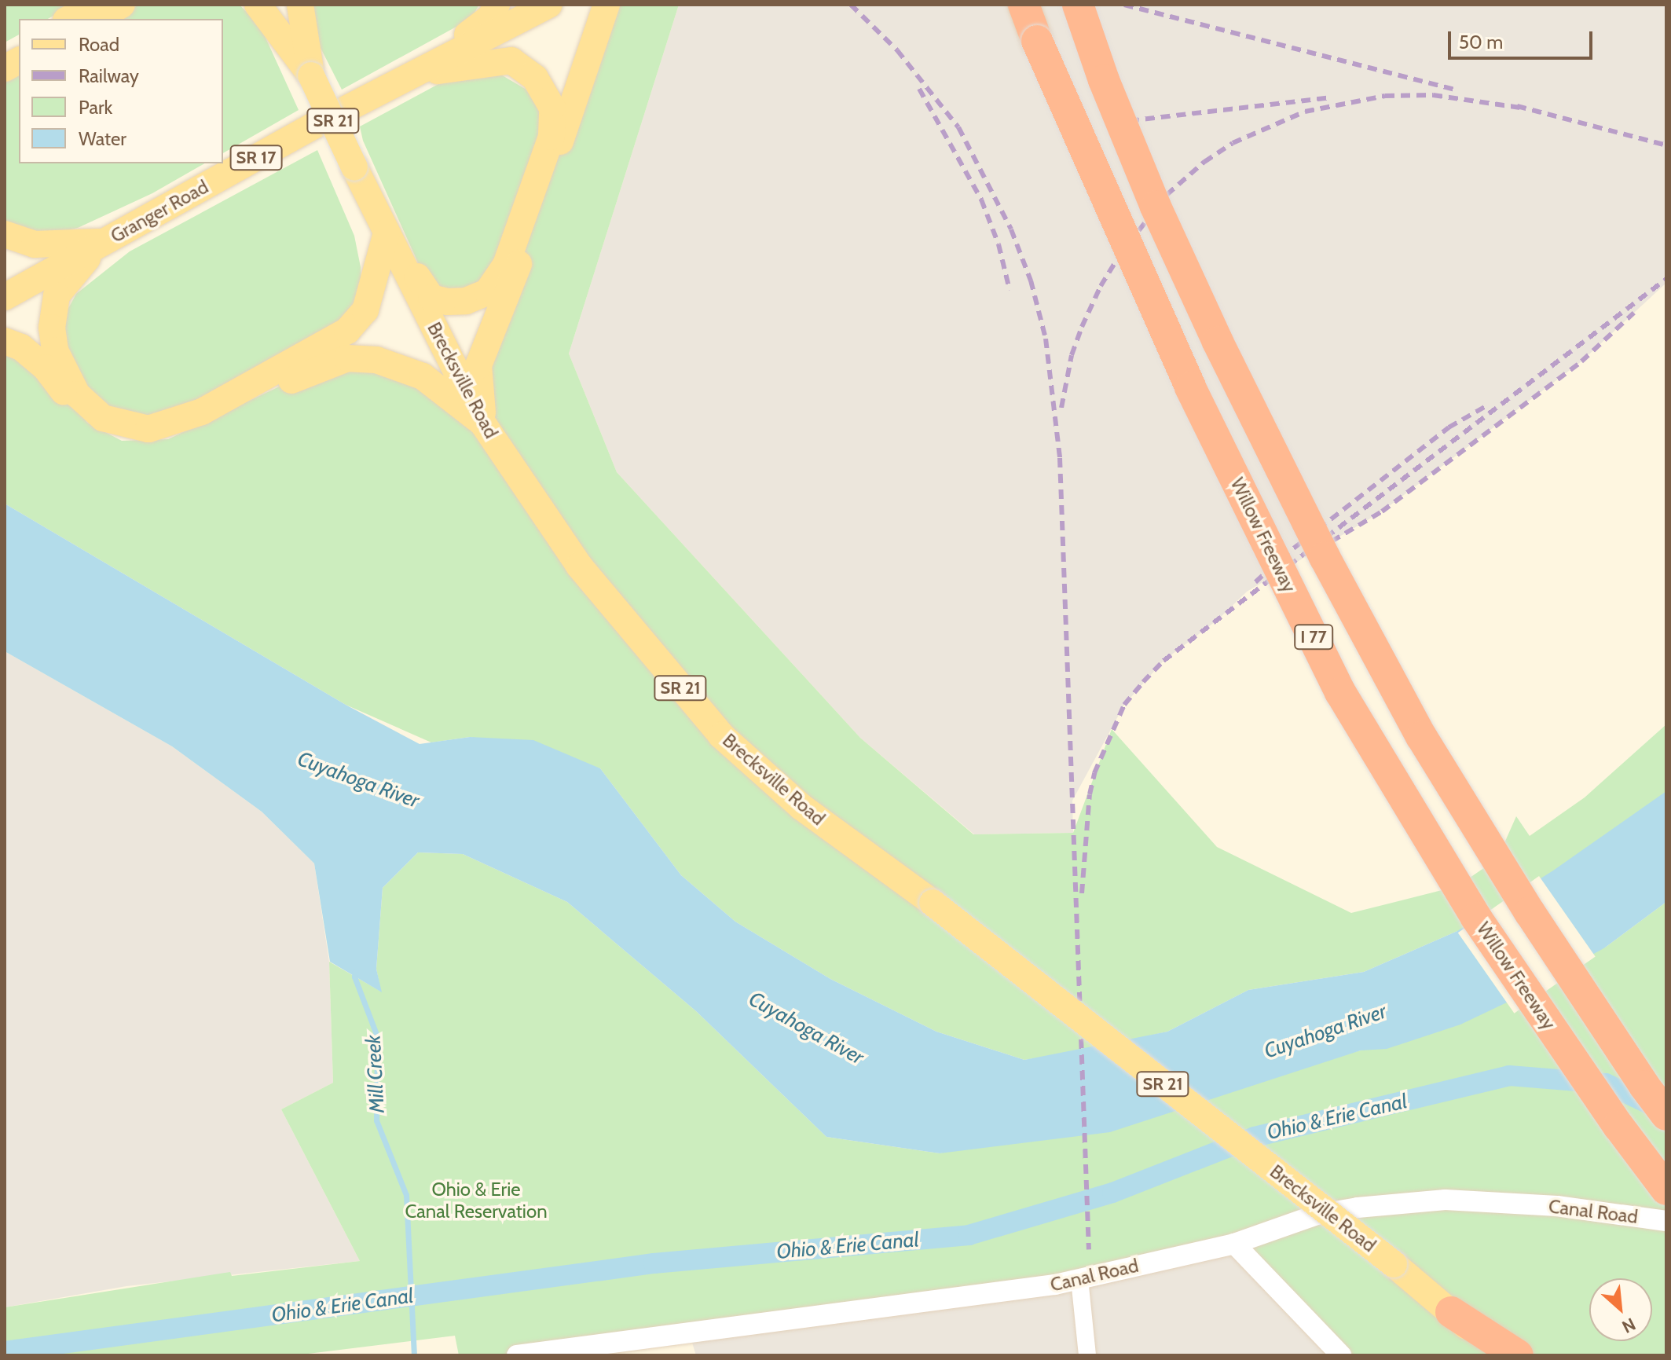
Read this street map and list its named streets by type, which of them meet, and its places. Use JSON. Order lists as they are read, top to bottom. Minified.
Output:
{"streets":{"highway":["Willow Freeway","I 77"],"main road":["SR 21","SR 17","Granger Road","Brecksville Road"],"street":["Canal Road"]},"water":["Cuyahoga River","Mill Creek","Ohio & Erie Canal"],"parks":["Ohio & Erie Canal Reservation"],"legend":["Road","Railway","Park","Water"],"scale_bar":"50 m","north":"bottom right"}
